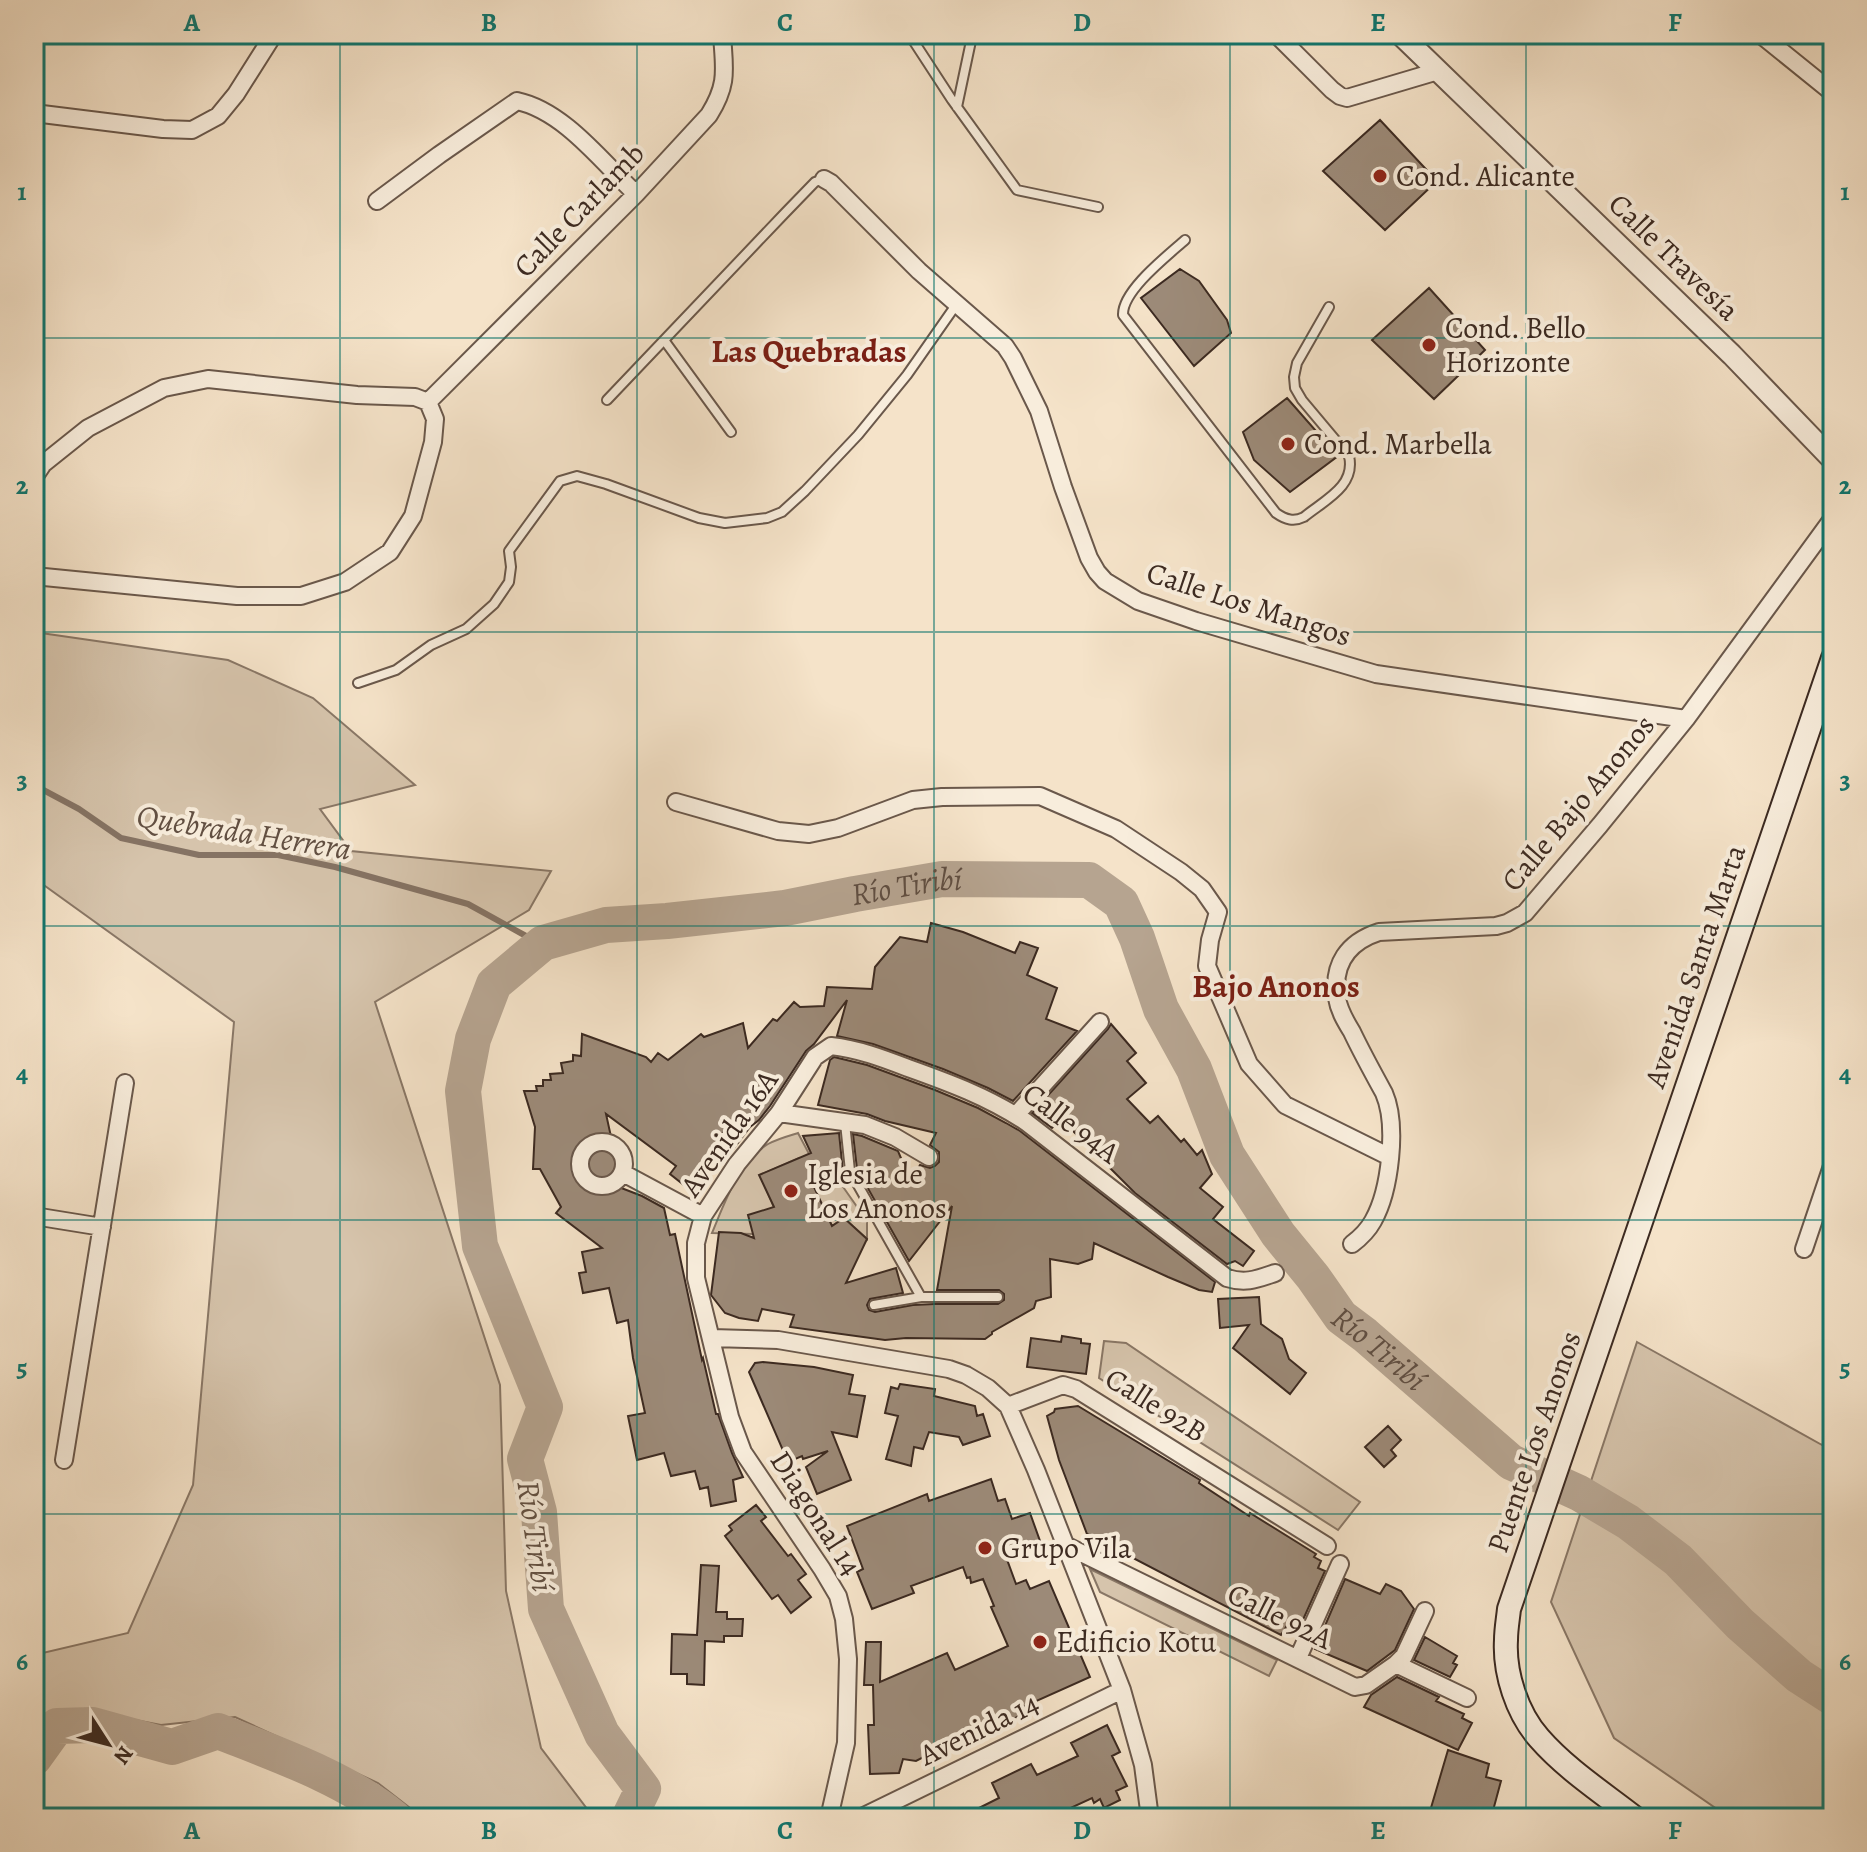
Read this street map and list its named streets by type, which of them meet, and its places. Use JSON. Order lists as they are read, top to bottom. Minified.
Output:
{"streets":{"main road":["Avenida Santa Marta","Puente Los Anonos"],"street":["Calle Carlamb","Calle Travesía","Calle Los Mangos","Calle Bajo Anonos","Calle 94A","Avenida 16A","Calle 92B","Diagonal 14","Calle 92A","Avenida 14"]},"crossings":[["Calle Los Mangos","Calle Bajo Anonos"],["Avenida Santa Marta","Puente Los Anonos"],["Calle 94A","Avenida 16A"],["Avenida 16A","Diagonal 14"]],"districts":["Las Quebradas","Bajo Anonos"],"water":["Quebrada Herrera","Río Tiribí"],"places":["Cond. Alicante","Cond. Bello Horizonte","Cond. Marbella","Iglesia de Los Anonos","Grupo Vila","Edificio Kotu"],"north":"bottom right","grid":{"columns":["A","B","C","D","E","F"],"rows":["1","2","3","4","5","6"]}}
